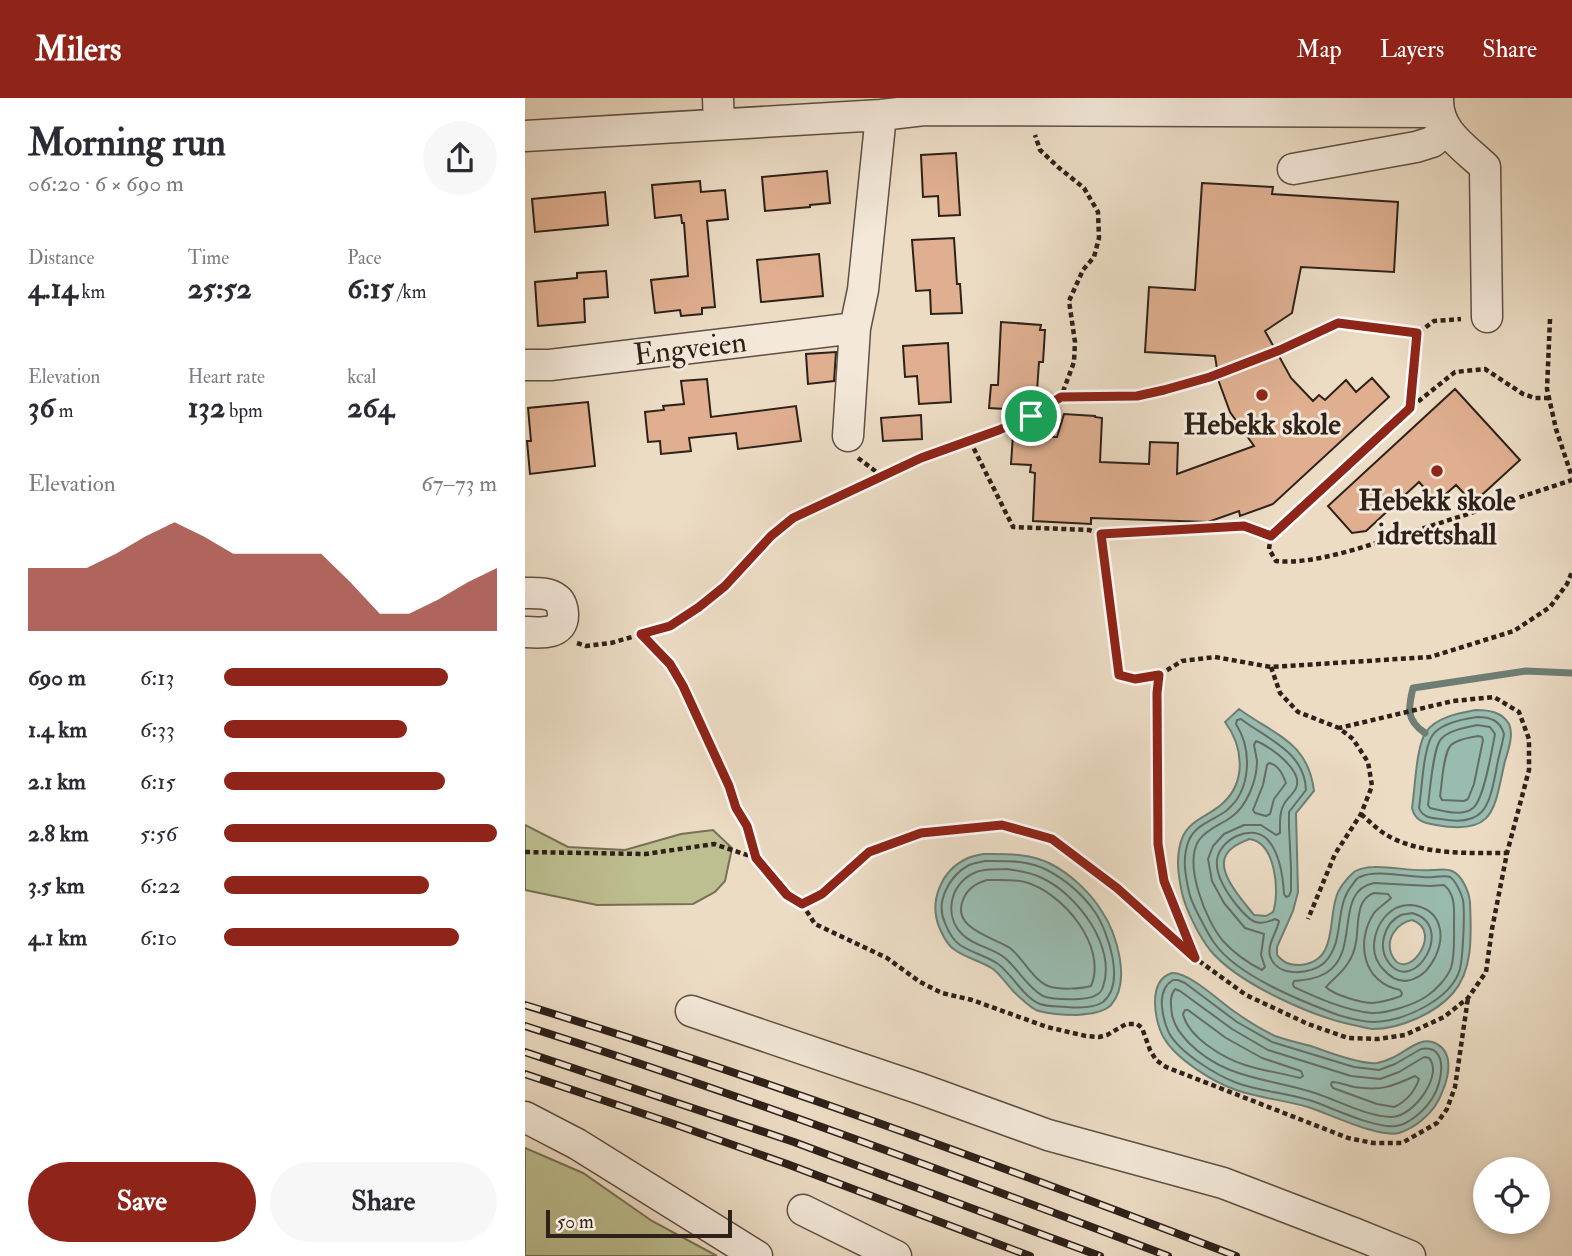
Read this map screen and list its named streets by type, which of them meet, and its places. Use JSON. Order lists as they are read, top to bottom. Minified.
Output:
{"streets":{"street":["Engveien"]},"places":["Hebekk skole","Hebekk skole idrettshall"],"scale_bar":"50 m","page":{"header":"Milers","nav":["Map","Layers","Share"],"heading":["Morning run","06:20 · 6 × 690 m"],"stats":[["Distance","4.14 km"],["Time","25:52"],["Pace","6:15 /km"],["Elevation","36 m"],["Heart rate","132 bpm"],["kcal","264"]],"chart":["Elevation","67–73 m"],"list":[{"name":"690 m","note":"6:13"},{"name":"1.4 km","note":"6:33"},{"name":"2.1 km","note":"6:15"},{"name":"2.8 km","note":"5:56"},{"name":"3.5 km","note":"6:22"},{"name":"4.1 km","note":"6:10"}],"buttons":["Save","Share"],"scale":"50 m"}}
